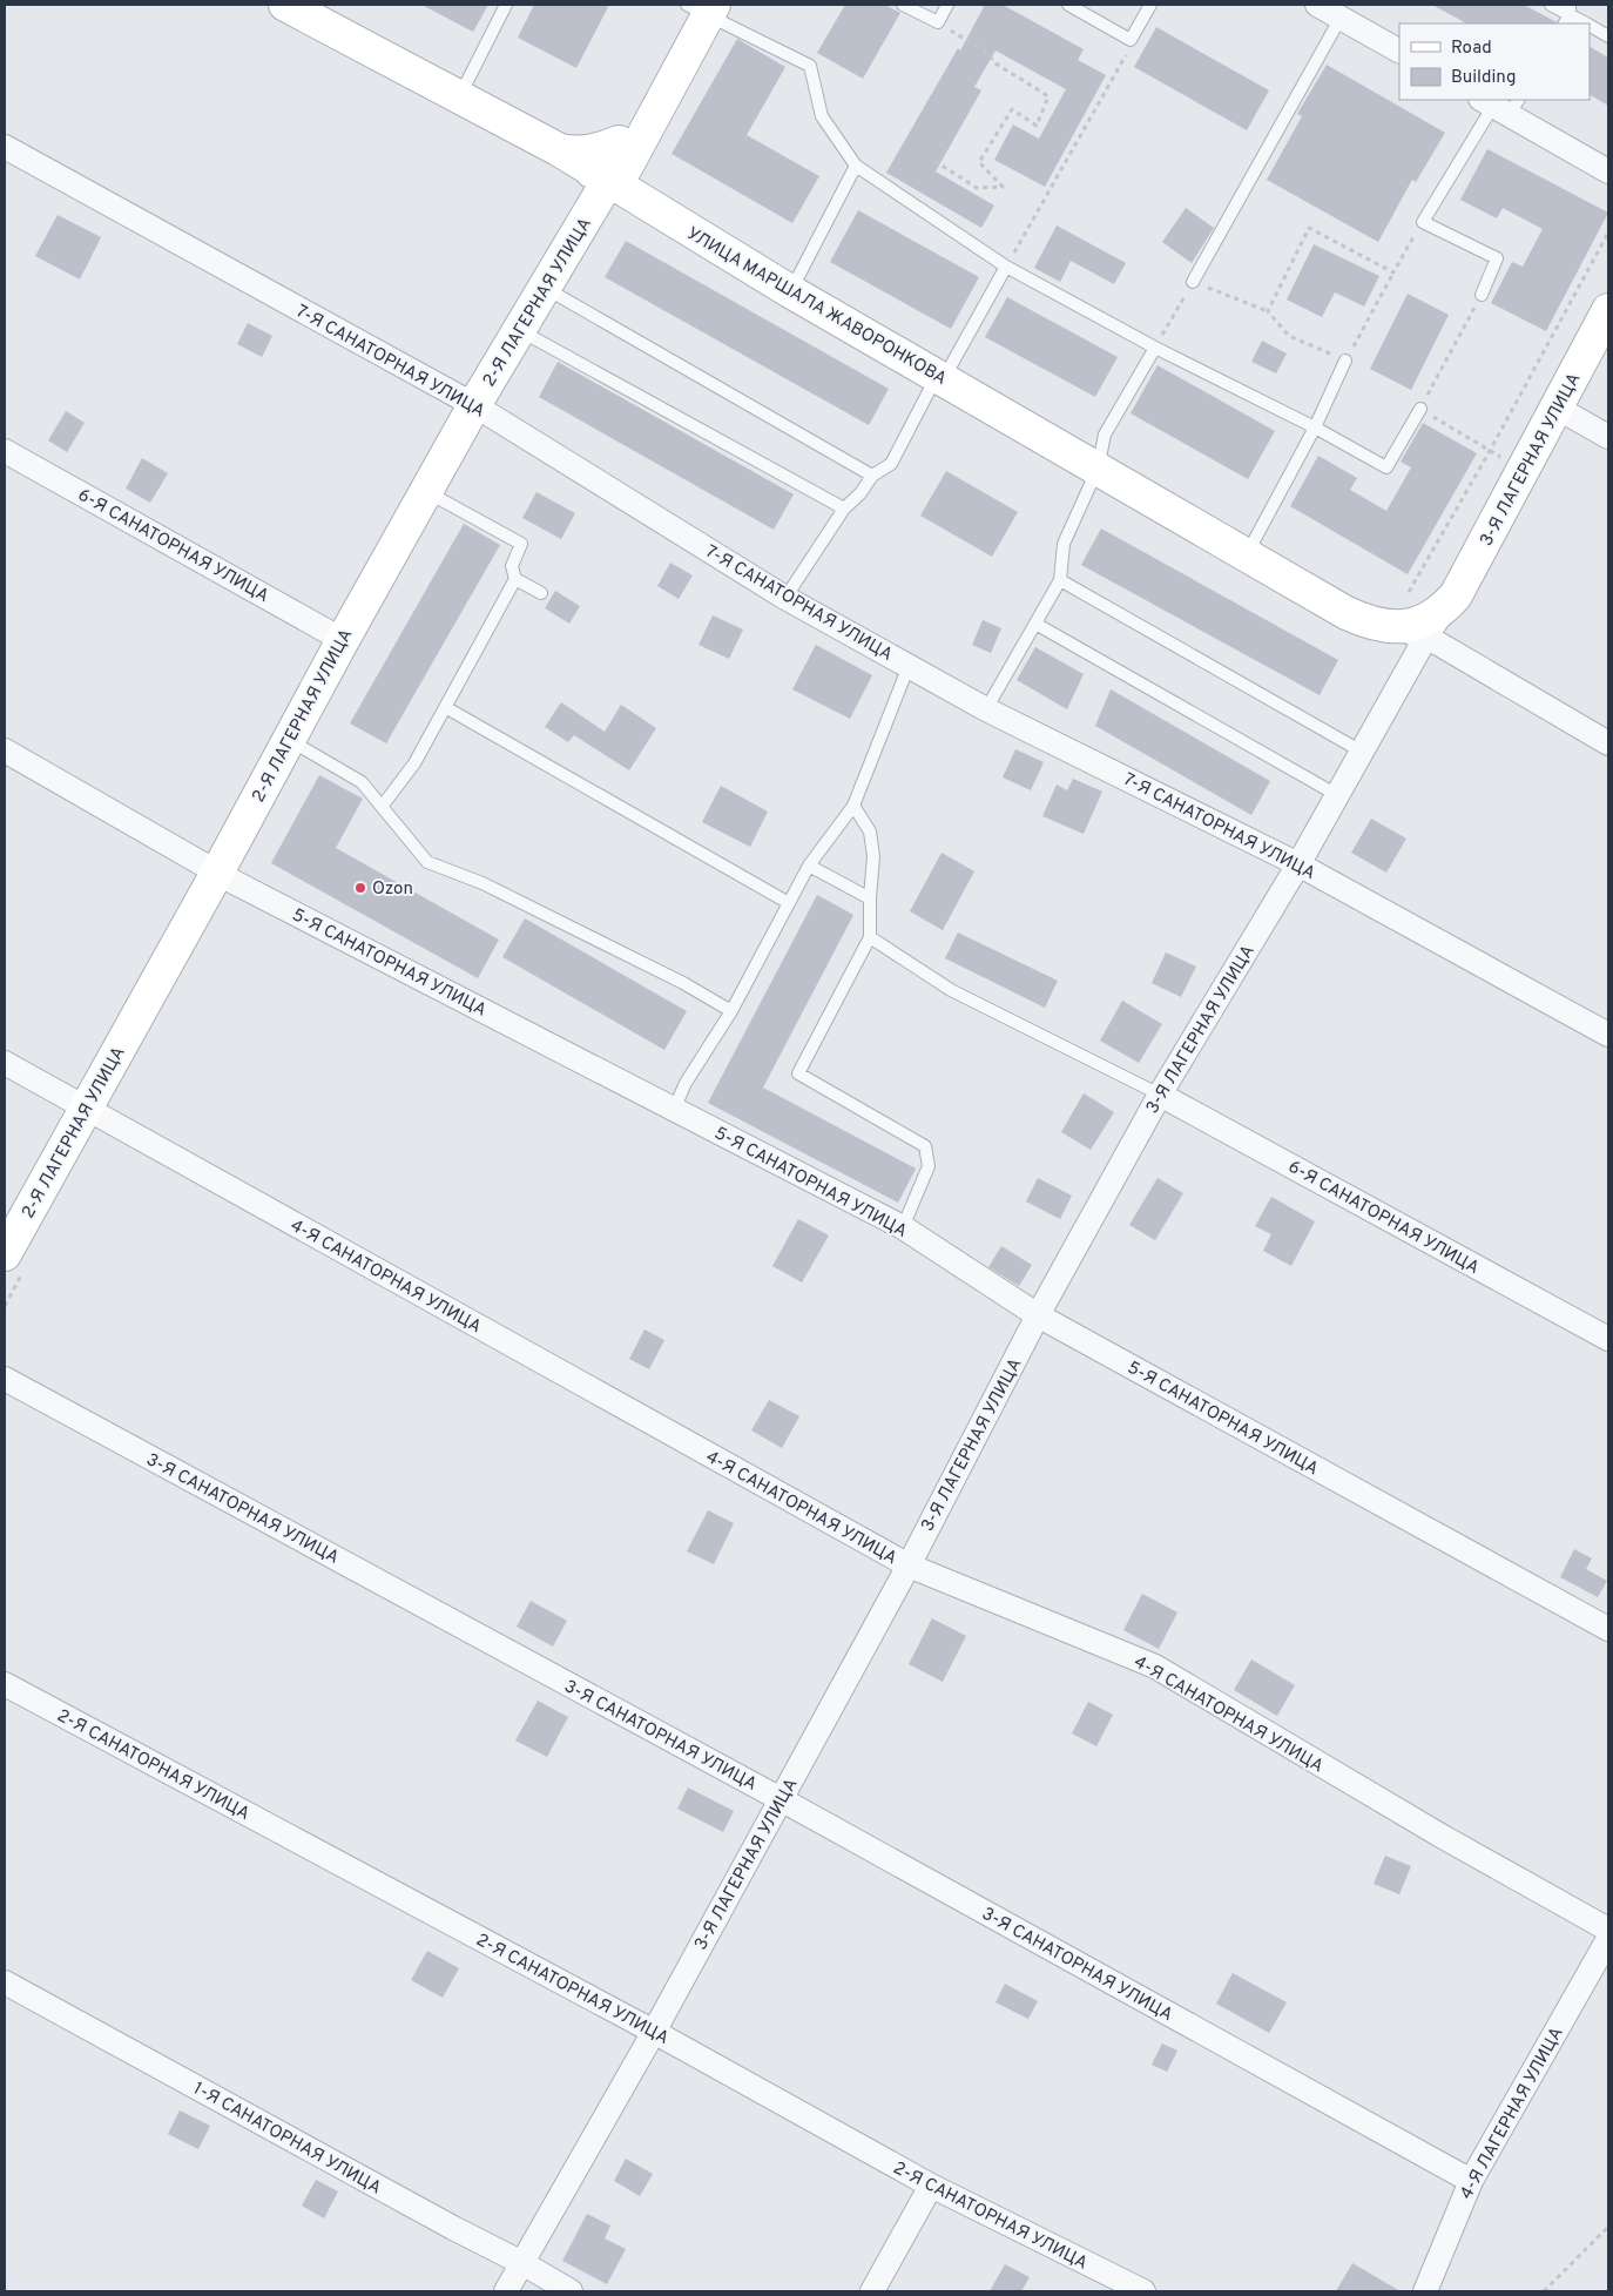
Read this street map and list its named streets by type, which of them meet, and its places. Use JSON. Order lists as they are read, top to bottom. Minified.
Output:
{"streets":{"main road":["2-Я ЛАГЕРНАЯ УЛИЦА","УЛИЦА МАРШАЛА ЖАВОРОНКОВА","3-Я ЛАГЕРНАЯ УЛИЦА"],"street":["7-Я САНАТОРНАЯ УЛИЦА","6-Я САНАТОРНАЯ УЛИЦА","5-Я САНАТОРНАЯ УЛИЦА","4-Я САНАТОРНАЯ УЛИЦА","3-Я САНАТОРНАЯ УЛИЦА","2-Я САНАТОРНАЯ УЛИЦА","4-Я ЛАГЕРНАЯ УЛИЦА","1-Я САНАТОРНАЯ УЛИЦА"]},"crossings":[["2-Я ЛАГЕРНАЯ УЛИЦА","УЛИЦА МАРШАЛА ЖАВОРОНКОВА"],["2-Я ЛАГЕРНАЯ УЛИЦА","7-Я САНАТОРНАЯ УЛИЦА"],["2-Я ЛАГЕРНАЯ УЛИЦА","6-Я САНАТОРНАЯ УЛИЦА"],["2-Я ЛАГЕРНАЯ УЛИЦА","5-Я САНАТОРНАЯ УЛИЦА"],["2-Я ЛАГЕРНАЯ УЛИЦА","4-Я САНАТОРНАЯ УЛИЦА"],["УЛИЦА МАРШАЛА ЖАВОРОНКОВА","3-Я ЛАГЕРНАЯ УЛИЦА"],["7-Я САНАТОРНАЯ УЛИЦА","3-Я ЛАГЕРНАЯ УЛИЦА"],["3-Я ЛАГЕРНАЯ УЛИЦА","6-Я САНАТОРНАЯ УЛИЦА"],["3-Я ЛАГЕРНАЯ УЛИЦА","5-Я САНАТОРНАЯ УЛИЦА"],["3-Я ЛАГЕРНАЯ УЛИЦА","4-Я САНАТОРНАЯ УЛИЦА"],["3-Я ЛАГЕРНАЯ УЛИЦА","3-Я САНАТОРНАЯ УЛИЦА"],["3-Я ЛАГЕРНАЯ УЛИЦА","2-Я САНАТОРНАЯ УЛИЦА"],["3-Я ЛАГЕРНАЯ УЛИЦА","1-Я САНАТОРНАЯ УЛИЦА"],["3-Я САНАТОРНАЯ УЛИЦА","4-Я ЛАГЕРНАЯ УЛИЦА"]],"places":["Ozon"],"legend":["Road","Building"]}
